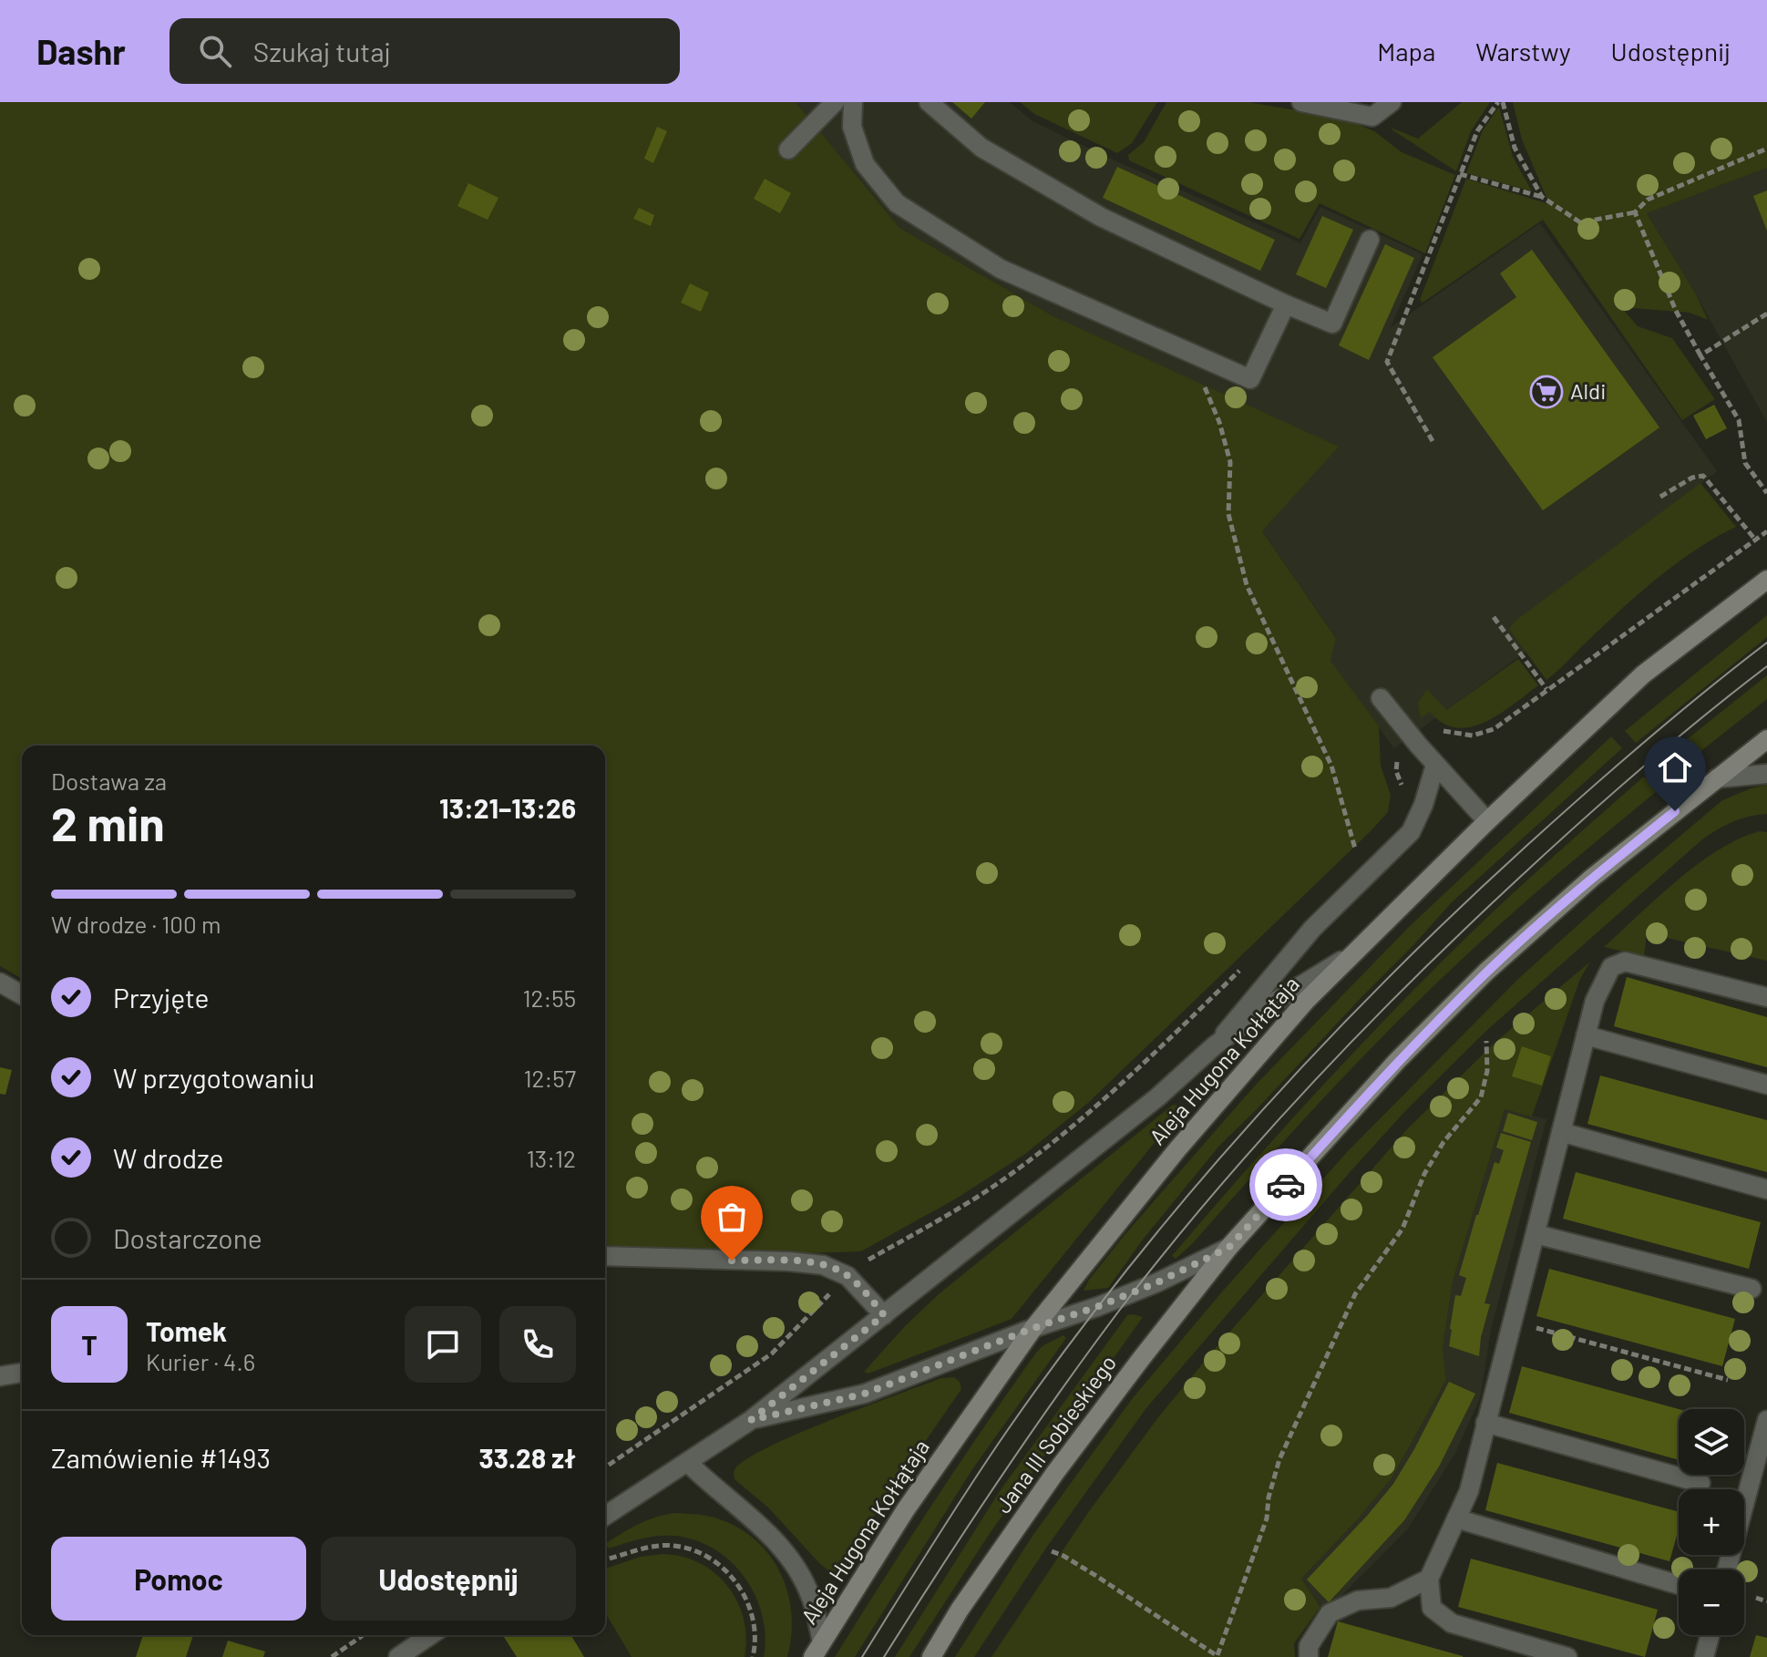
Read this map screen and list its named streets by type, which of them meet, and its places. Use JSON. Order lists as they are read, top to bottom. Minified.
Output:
{"streets":{"main road":["Aleja Hugona Kołłątaja","Jana III Sobieskiego"]},"places":{"supermarket":["Aldi"]},"page":{"header":"Dashr","search":"Szukaj tutaj","nav":["Mapa","Warstwy","Udostępnij"],"heading":["2 min","Dostawa za","13:21–13:26"],"panel":["Tomek","Kurier · 4.6","Zamówienie #1493","33.28 zł"],"bar":"W drodze · 100 m","list":[["Przyjęte","12:55"],["W przygotowaniu","12:57"],["W drodze","13:12"],"Dostarczone"],"round":"T","map_buttons":["+","−"],"buttons":["Pomoc","Udostępnij"]}}
